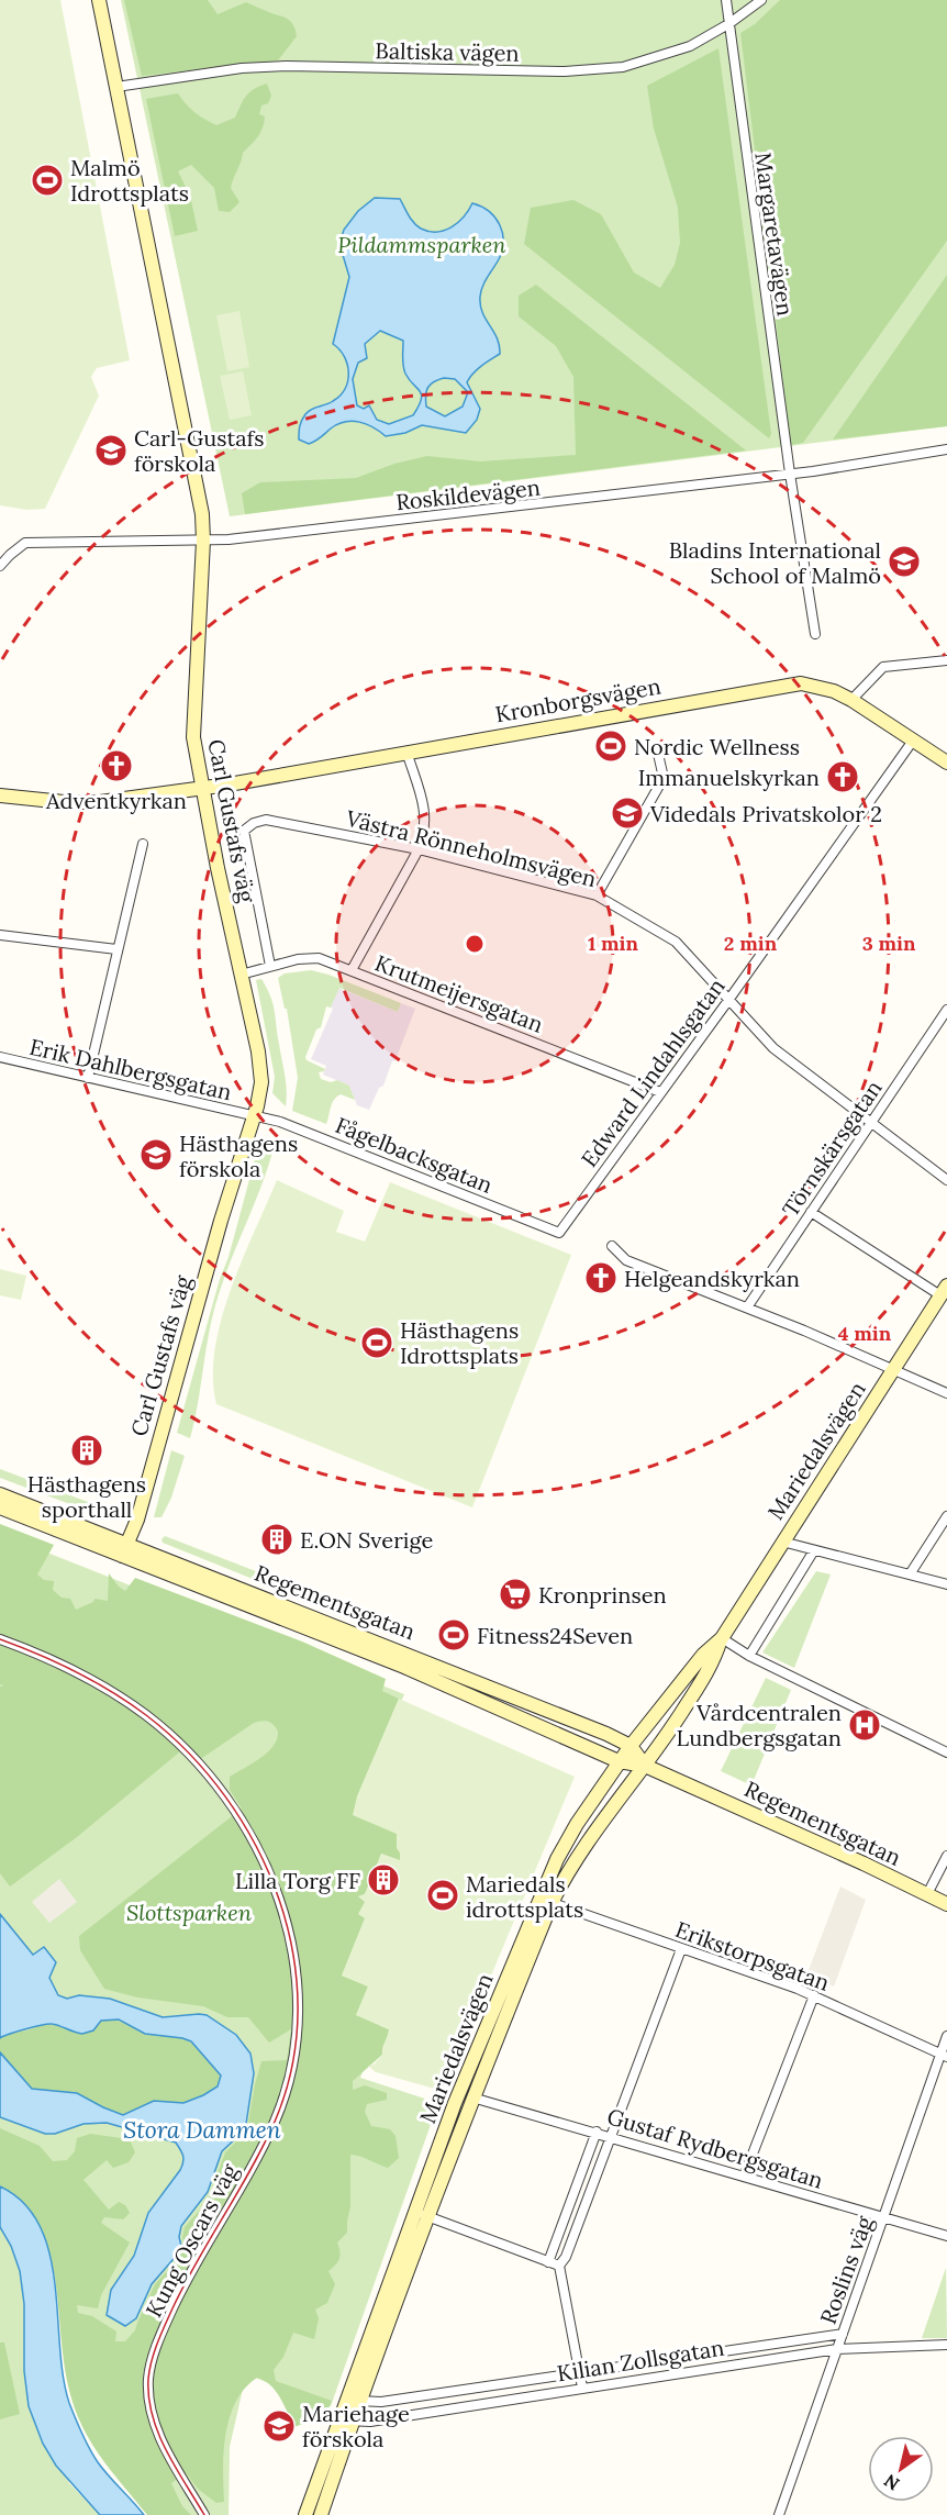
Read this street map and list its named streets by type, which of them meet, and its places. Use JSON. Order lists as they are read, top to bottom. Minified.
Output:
{"streets":{"main road":["Kronborgsvägen","Carl Gustafs väg","Mariedalsvägen","Regementsgatan"],"street":["Baltiska vägen","Margaretavägen","Roskildevägen","Västra Rönneholmsvägen","Krutmeijersgatan","Erik Dahlbergsgatan","Edward Lindahlsgatan","Törnskärsgatan","Fågelbacksgatan","Erikstorpsgatan","Gustaf Rydbergsgatan","Kung Oscars väg","Roslins väg","Kilian Zollsgatan"]},"crossings":[["Baltiska vägen","Margaretavägen"],["Baltiska vägen","Carl Gustafs väg"],["Margaretavägen","Roskildevägen"],["Roskildevägen","Carl Gustafs väg"],["Kronborgsvägen","Carl Gustafs väg"],["Kronborgsvägen","Edward Lindahlsgatan"],["Carl Gustafs väg","Västra Rönneholmsvägen"],["Carl Gustafs väg","Krutmeijersgatan"],["Carl Gustafs väg","Erik Dahlbergsgatan"],["Carl Gustafs väg","Fågelbacksgatan"],["Carl Gustafs väg","Regementsgatan"],["Västra Rönneholmsvägen","Edward Lindahlsgatan"],["Västra Rönneholmsvägen","Törnskärsgatan"],["Krutmeijersgatan","Edward Lindahlsgatan"],["Erik Dahlbergsgatan","Fågelbacksgatan"],["Edward Lindahlsgatan","Fågelbacksgatan"],["Mariedalsvägen","Regementsgatan"],["Mariedalsvägen","Erikstorpsgatan"],["Mariedalsvägen","Gustaf Rydbergsgatan"],["Mariedalsvägen","Kilian Zollsgatan"],["Erikstorpsgatan","Roslins väg"],["Gustaf Rydbergsgatan","Roslins väg"],["Roslins väg","Kilian Zollsgatan"]],"water":["Stora Dammen"],"parks":["Pildammsparken","Slottsparken"],"places":{"sports":["Malmö Idrottsplats","Nordic Wellness","Hästhagens Idrottsplats","Fitness24Seven","Mariedals idrottsplats"],"school or university":["Carl-Gustafs förskola","Bladins International School of Malmö","Videdals Privatskolor 2","Hästhagens förskola","Mariehage förskola"],"church":["Adventkyrkan","Immanuelskyrkan","Helgeandskyrkan"],"building":["Hästhagens sporthall","E.ON Sverige","Lilla Torg FF"],"supermarket":["Kronprinsen"],"hospital":["Vårdcentralen Lundbergsgatan"]},"north":"bottom left","rings":["1 min","2 min","3 min","4 min"]}
